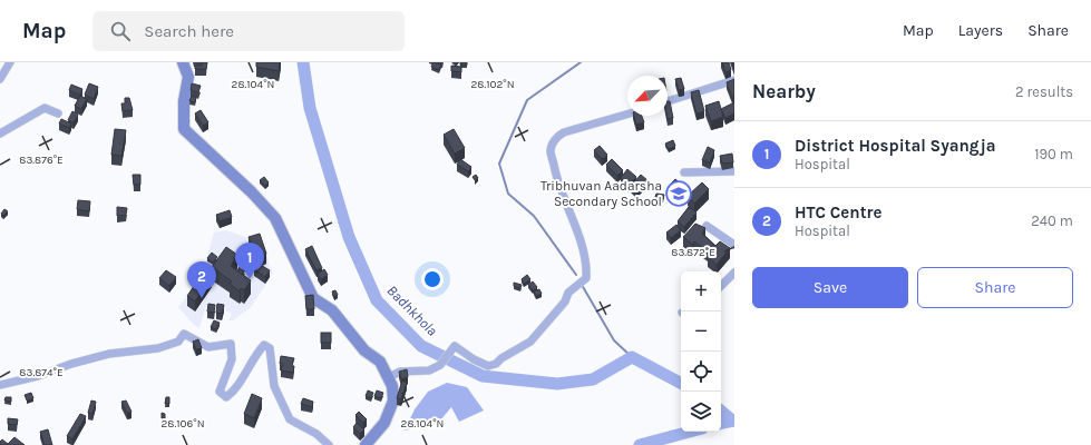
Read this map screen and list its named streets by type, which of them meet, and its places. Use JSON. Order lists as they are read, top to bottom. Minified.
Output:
{"water":["Badhkhola"],"places":{"school or university":["Tribhuvan Aadarsha Secondary School"]},"north":"bottom left","page":{"header":"Map","search":"Search here","nav":["Map","Layers","Share"],"heading":["Nearby","2 results"],"list":[{"mark":"1","name":"District Hospital Syangja","note":"Hospital","value":"190 m"},{"mark":"2","name":"HTC Centre","note":"Hospital","value":"240 m"}],"pins":["1","2"],"buttons":["Save","Share"],"map_buttons":["+","−"]},"coordinates":["28.102°N","28.104°N","83.876°E","83.872°E","83.874°E","28.106°N"]}
